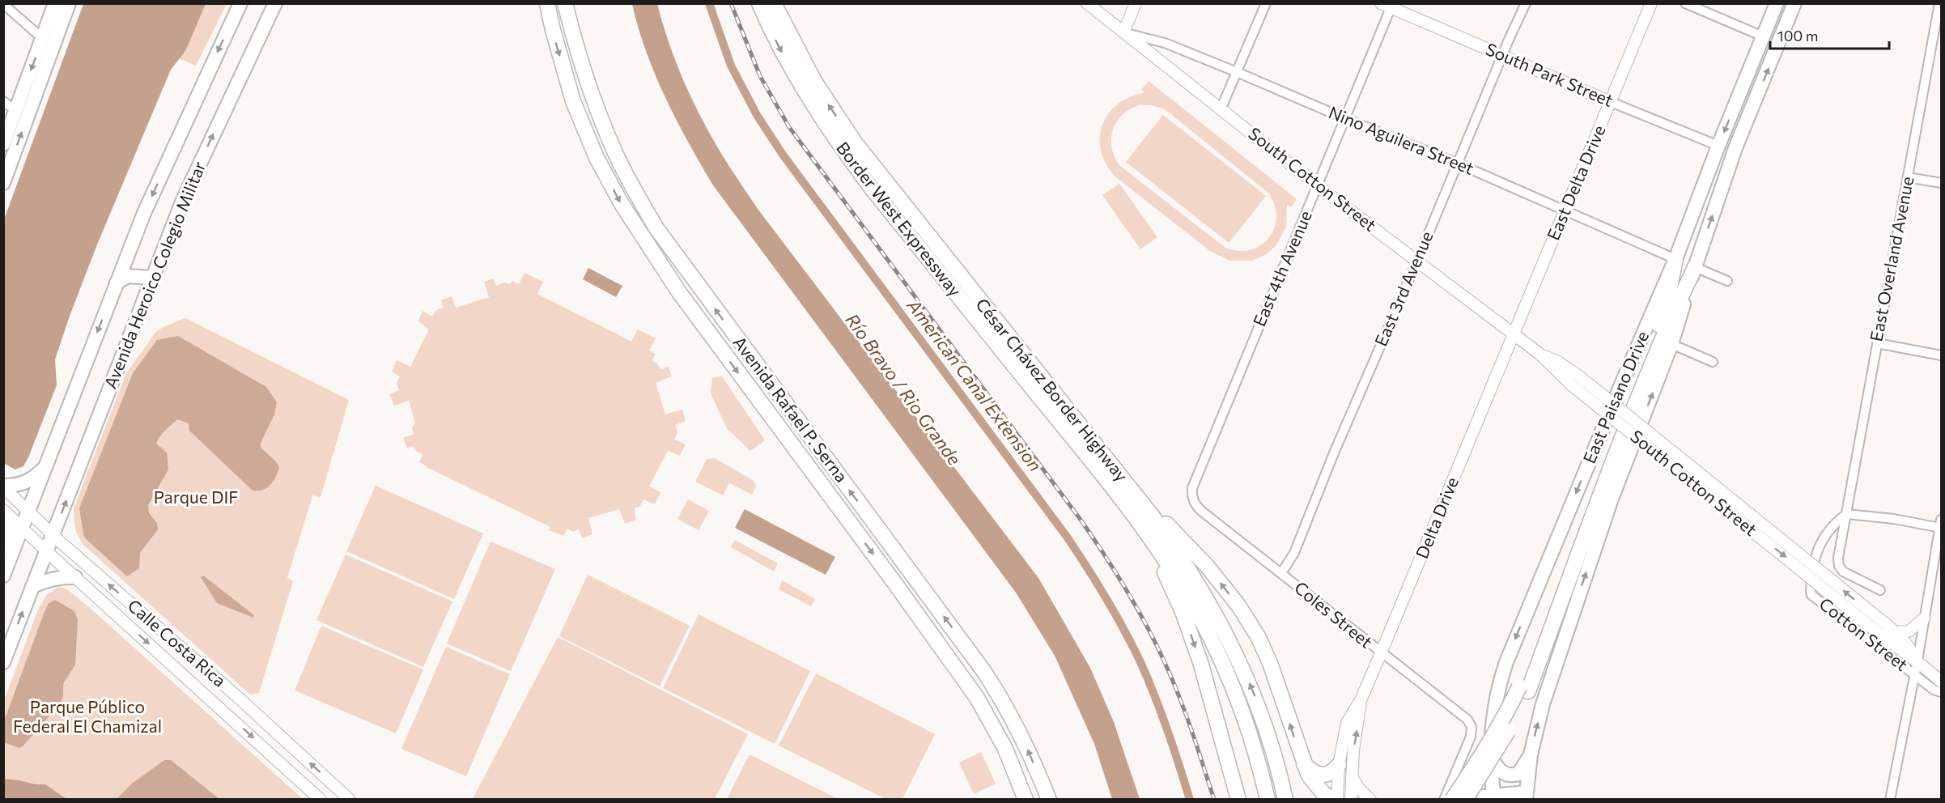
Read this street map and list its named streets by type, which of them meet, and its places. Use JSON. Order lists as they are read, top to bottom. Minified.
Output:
{"streets":{"highway":["Border West Expressway","César Chávez Border Highway","Avenida Rafael P. Serna"],"main road":["South Park Street","South Cotton Street","East Delta Drive","Avenida Heroico Colegio Militar","East Paisano Drive","Delta Drive","Calle Costa Rica"],"street":["Nino Aguilera Street","East Overland Avenue","East 4th Avenue","East 3rd Avenue","Coles Street","Cotton Street"]},"crossings":[["South Park Street","East Delta Drive"],["South Park Street","East 4th Avenue"],["South Park Street","East 3rd Avenue"],["South Park Street","East Paisano Drive"],["Nino Aguilera Street","South Cotton Street"],["Nino Aguilera Street","East Delta Drive"],["Nino Aguilera Street","East 4th Avenue"],["Nino Aguilera Street","East 3rd Avenue"],["Nino Aguilera Street","East Paisano Drive"],["South Cotton Street","East Delta Drive"],["South Cotton Street","East 4th Avenue"],["South Cotton Street","East 3rd Avenue"],["South Cotton Street","Delta Drive"],["East Delta Drive","Delta Drive"],["Border West Expressway","César Chávez Border Highway"],["East Overland Avenue","Cotton Street"],["East 4th Avenue","Coles Street"],["Avenida Heroico Colegio Militar","Calle Costa Rica"],["East 3rd Avenue","Coles Street"],["Delta Drive","Coles Street"]],"one_way":["Border West Expressway"],"water":["American Canal Extension","Río Bravo / Rio Grande"],"parks":["Parque DIF","Parque Público Federal El Chamizal"],"scale_bar":"100 m"}
